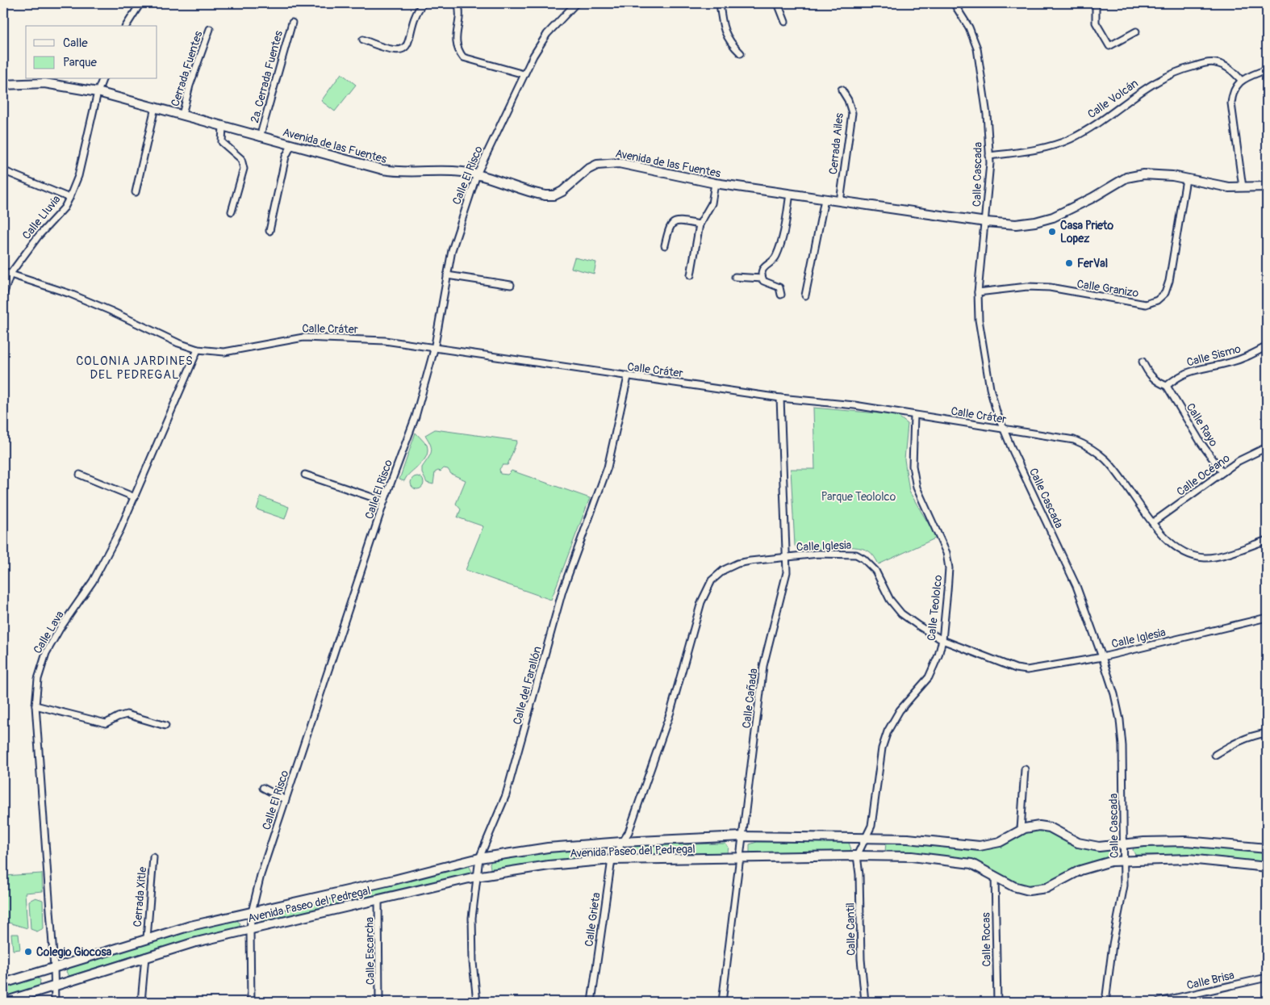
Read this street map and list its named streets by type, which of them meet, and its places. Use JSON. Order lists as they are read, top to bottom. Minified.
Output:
{"streets":{"main road":["Avenida de las Fuentes","Avenida Paseo del Pedregal"],"street":["Cerrada Fuentes","2a. Cerrada Fuentes","Calle Volcán","Cerrada Ailes","Calle Cascada","Calle El Risco","Calle Lluvia","Calle Granizo","Calle Cráter","Calle Sismo","Calle Rayo","Calle Océano","Calle Iglesia","Calle Teololco","Calle Lava","Calle del Farallón","Calle Cañada","Cerrada Xitle","Calle Grieta","Calle Cantil","Calle Rocas","Calle Escarcha","Calle Brisa"]},"crossings":[["Cerrada Fuentes","Avenida de las Fuentes"],["2a. Cerrada Fuentes","Avenida de las Fuentes"],["Calle Volcán","Calle Cascada"],["Cerrada Ailes","Avenida de las Fuentes"],["Avenida de las Fuentes","Calle Cascada"],["Avenida de las Fuentes","Calle El Risco"],["Avenida de las Fuentes","Calle Lluvia"],["Avenida de las Fuentes","Calle Granizo"],["Calle Cascada","Calle Granizo"],["Calle Cascada","Calle Cráter"],["Calle Cascada","Calle Iglesia"],["Calle Cascada","Avenida Paseo del Pedregal"],["Calle El Risco","Calle Cráter"],["Calle El Risco","Avenida Paseo del Pedregal"],["Calle Lluvia","Calle Cráter"],["Calle Cráter","Calle Océano"],["Calle Cráter","Calle Teololco"],["Calle Cráter","Calle Lava"],["Calle Cráter","Calle del Farallón"],["Calle Cráter","Calle Cañada"],["Calle Sismo","Calle Rayo"],["Calle Rayo","Calle Océano"],["Calle Iglesia","Calle Teololco"],["Calle Iglesia","Calle Cañada"],["Calle Iglesia","Avenida Paseo del Pedregal"],["Calle Iglesia","Calle Grieta"],["Calle Teololco","Avenida Paseo del Pedregal"],["Calle Teololco","Calle Cantil"],["Calle Lava","Avenida Paseo del Pedregal"],["Calle del Farallón","Avenida Paseo del Pedregal"],["Calle Cañada","Avenida Paseo del Pedregal"],["Avenida Paseo del Pedregal","Cerrada Xitle"],["Avenida Paseo del Pedregal","Calle Grieta"],["Avenida Paseo del Pedregal","Calle Cantil"],["Avenida Paseo del Pedregal","Calle Rocas"],["Avenida Paseo del Pedregal","Calle Escarcha"]],"districts":["COLONIA JARDINES DEL PEDREGAL"],"parks":["Parque Teololco"],"places":["Casa Prieto Lopez","FerVal","Colegio Giocosa"],"legend":["Calle","Parque"]}
